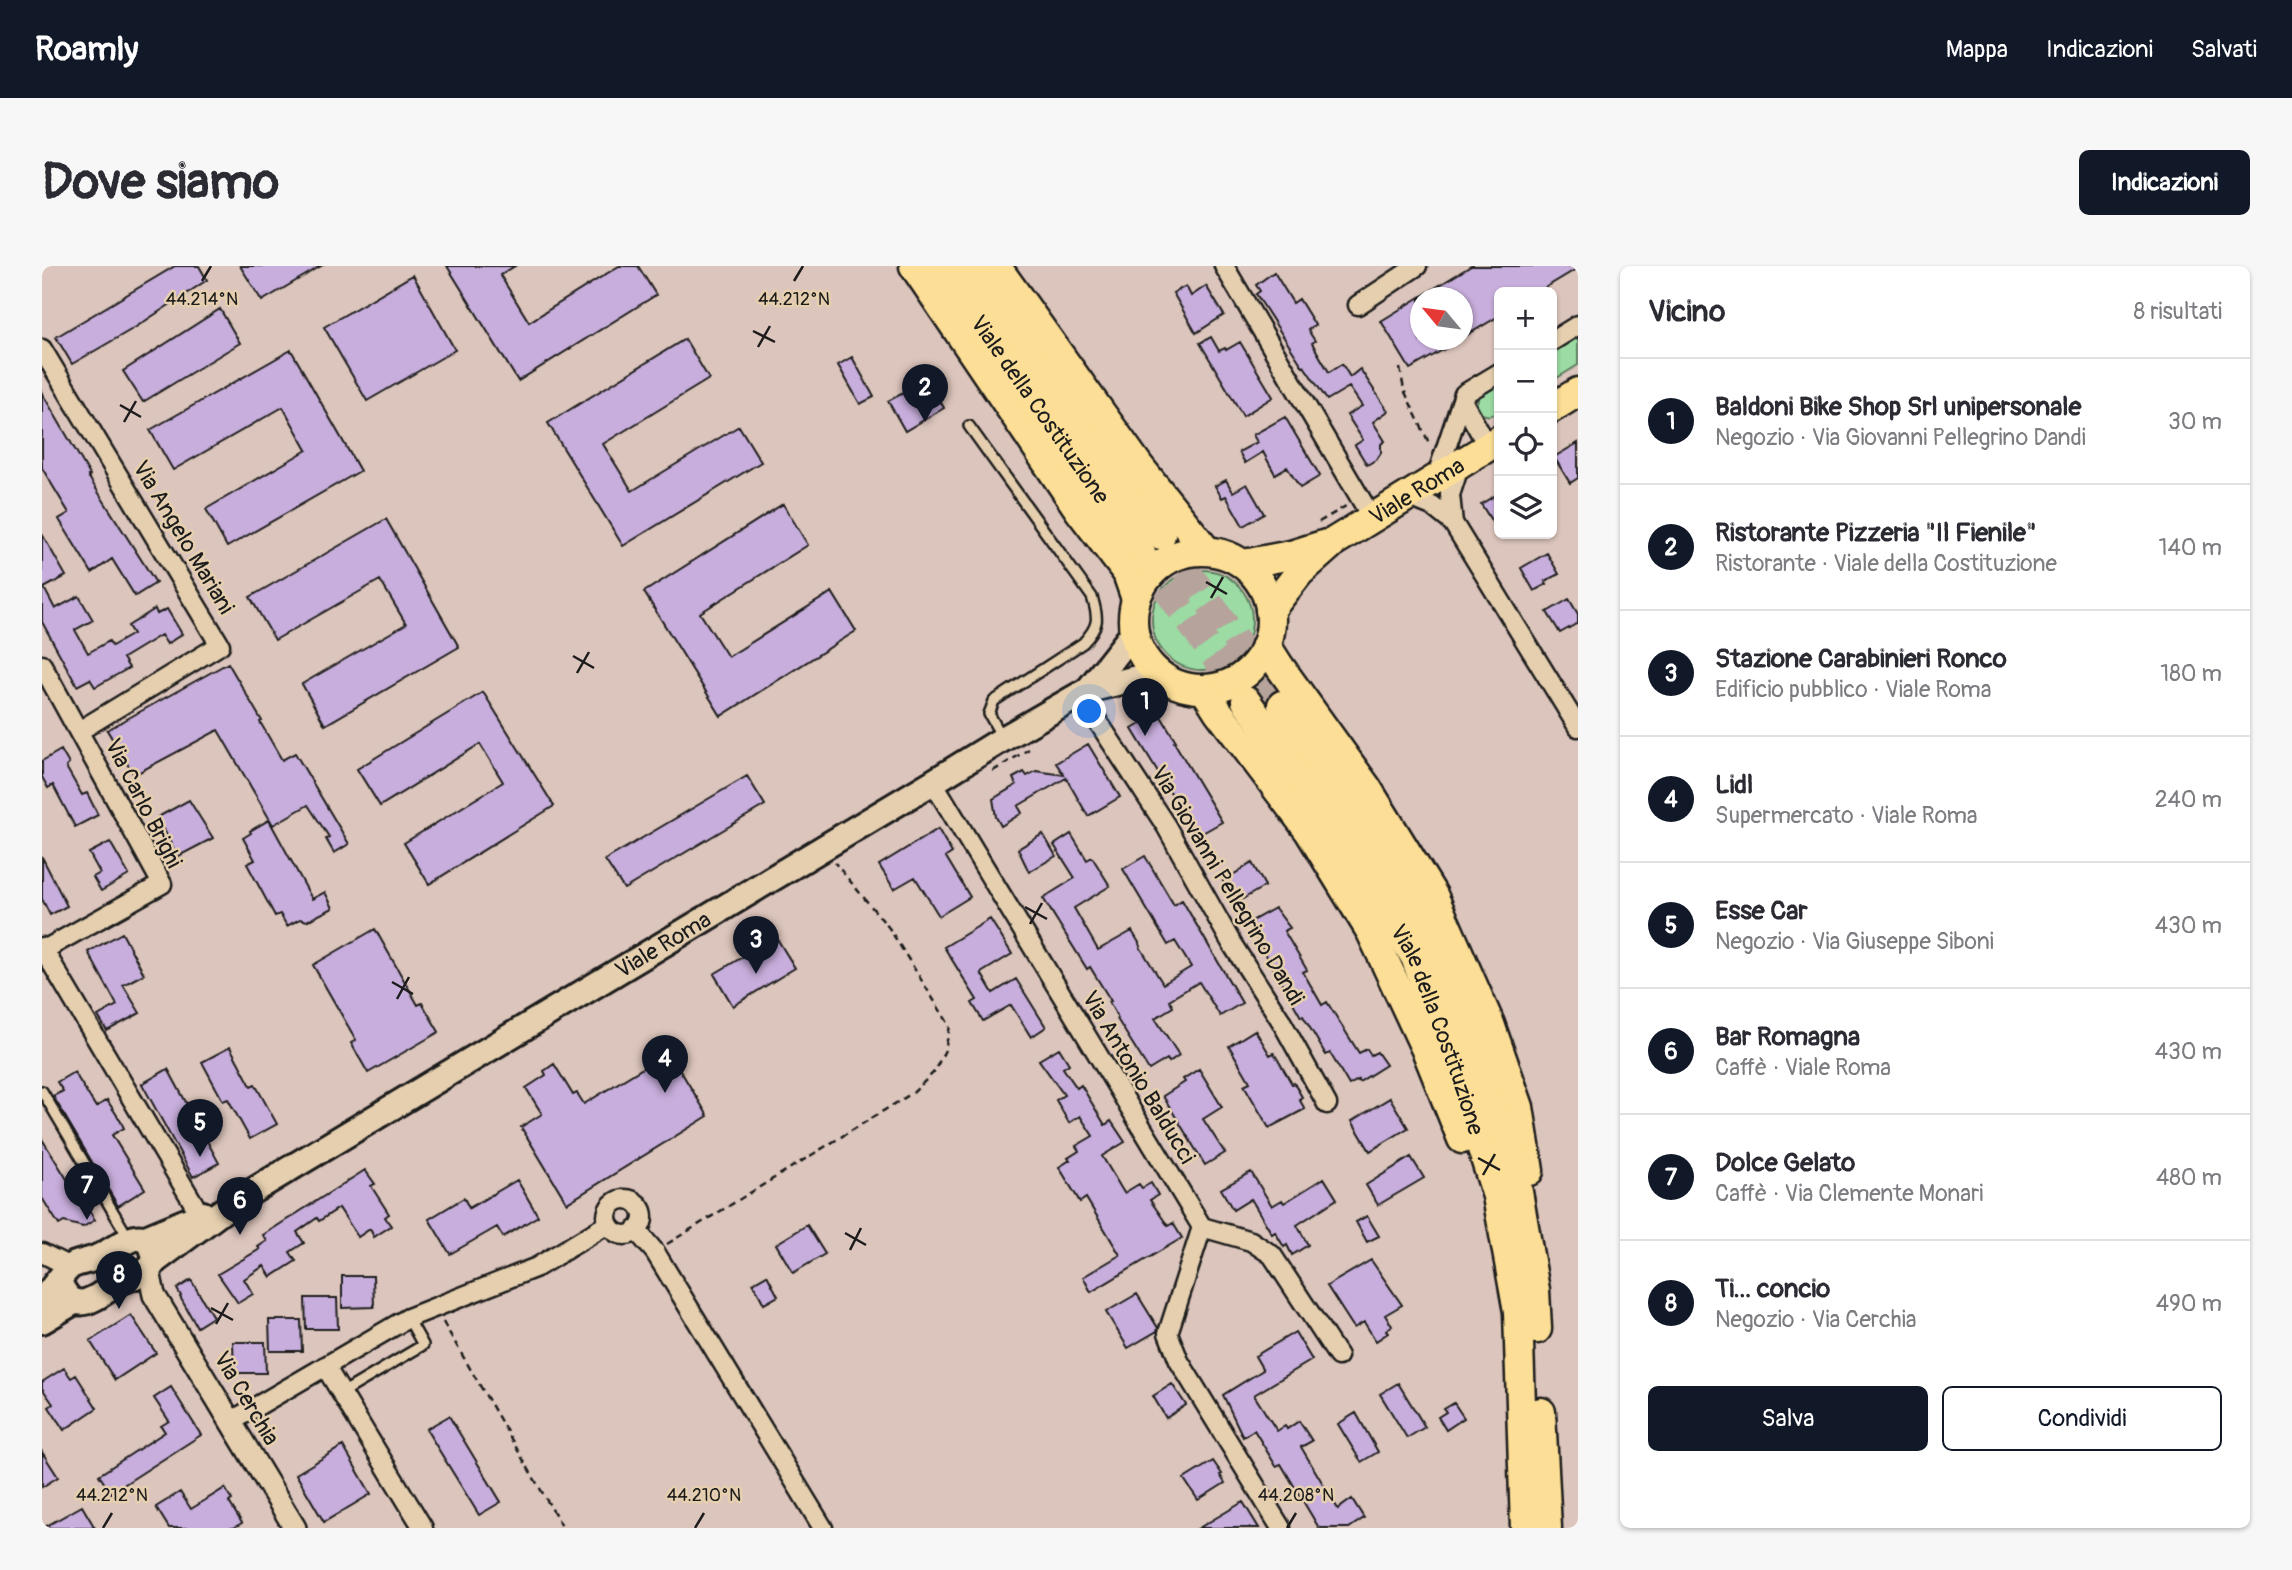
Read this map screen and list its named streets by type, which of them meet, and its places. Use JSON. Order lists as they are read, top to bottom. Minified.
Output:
{"streets":{"main road":["Viale della Costituzione","Viale Roma"],"street":["Via Angelo Mariani","Via Carlo Brighi","Via Giovanni Pellegrino Dandi","Via Antonio Balducci","Via Cerchia"]},"crossings":[["Viale Roma","Via Giovanni Pellegrino Dandi"],["Viale Roma","Via Antonio Balducci"],["Viale Roma","Via Cerchia"],["Via Angelo Mariani","Via Carlo Brighi"]],"north":"top left","page":{"header":"Roamly","nav":["Mappa","Indicazioni","Salvati"],"buttons":["Indicazioni",["Salva","Condividi"]],"title":"Dove siamo","heading":["Vicino","8 risultati"],"map_buttons":["+","−"],"list":[{"mark":"1","name":"Baldoni Bike Shop Srl unipersonale","note":"Negozio · Via Giovanni Pellegrino Dandi","value":"30 m"},{"mark":"2","name":"Ristorante Pizzeria \"Il Fienile\"","note":"Ristorante · Viale della Costituzione","value":"140 m"},{"mark":"3","name":"Stazione Carabinieri Ronco","note":"Edificio pubblico · Viale Roma","value":"180 m"},{"mark":"4","name":"Lidl","note":"Supermercato · Viale Roma","value":"240 m"},{"mark":"5","name":"Esse Car","note":"Negozio · Via Giuseppe Siboni","value":"430 m"},{"mark":"6","name":"Bar Romagna","note":"Caffè · Viale Roma","value":"430 m"},{"mark":"7","name":"Dolce Gelato","note":"Caffè · Via Clemente Monari","value":"480 m"},{"mark":"8","name":"Ti... concio","note":"Negozio · Via Cerchia","value":"490 m"}],"pins":["2","1","3","4","5","7","6","8"]},"coordinates":["44.214°N","44.212°N","44.210°N","44.208°N"]}
